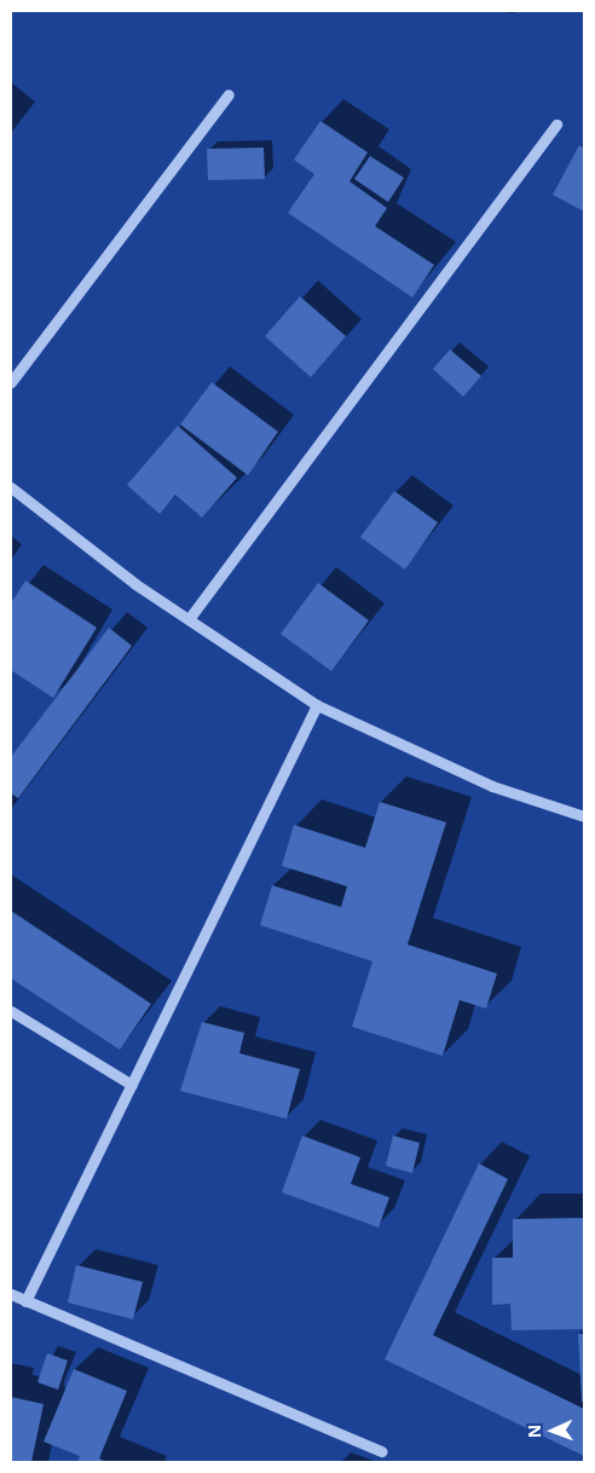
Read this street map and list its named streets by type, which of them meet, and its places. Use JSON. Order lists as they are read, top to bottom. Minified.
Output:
{"north":"left"}
